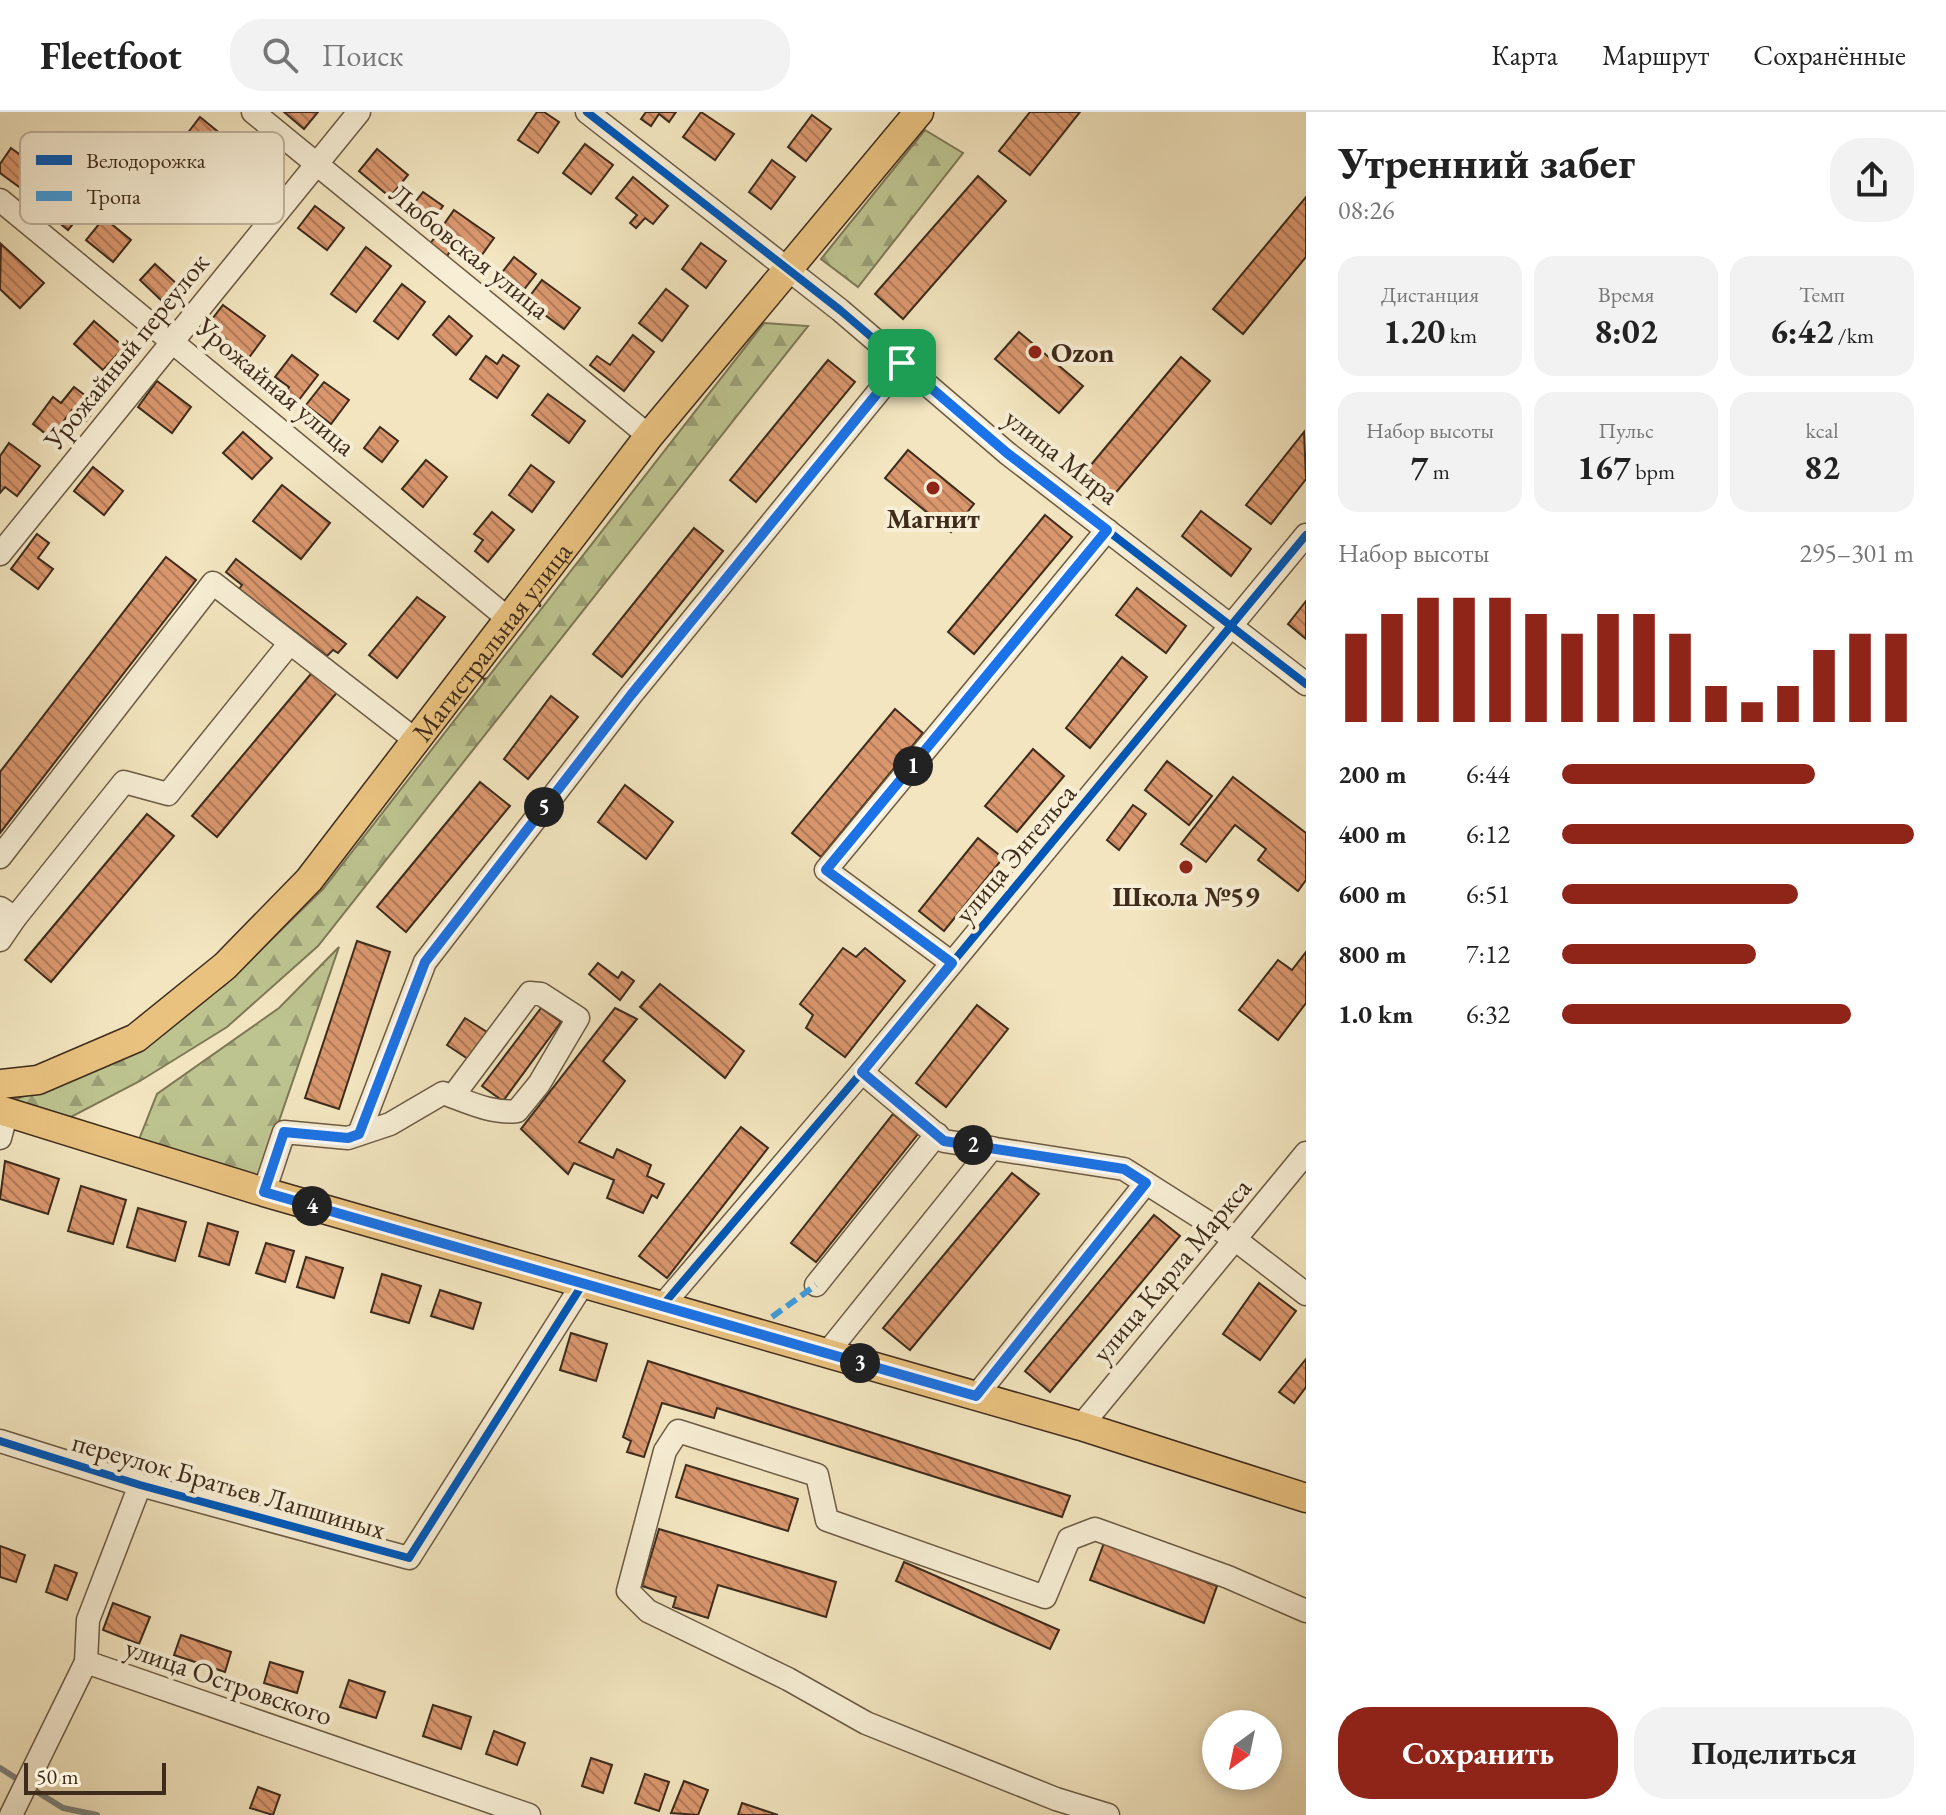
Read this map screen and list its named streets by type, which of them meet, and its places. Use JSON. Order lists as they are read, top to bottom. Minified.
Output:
{"streets":{"main road":["Магистральная улица"],"street":["Любовская улица","Урожайный переулок","Урожайная улица","улица Мира","улица Энгельса","улица Карла Маркса","переулок Братьев Лапшиных","улица Островского"]},"crossings":[["Любовская улица","Урожайный переулок"],["Любовская улица","Магистральная улица"],["Урожайный переулок","Урожайная улица"],["Урожайная улица","Магистральная улица"],["улица Мира","Магистральная улица"],["улица Мира","улица Энгельса"],["переулок Братьев Лапшиных","улица Островского"]],"places":["Ozon","Магнит","Школа №59"],"legend":["Велодорожка","Тропа"],"scale_bar":"50 m","north":"bottom left","page":{"header":"Fleetfoot","search":"Поиск","nav":["Карта","Маршрут","Сохранённые"],"heading":["Утренний забег","08:26"],"stats":[["Дистанция","1.20 km"],["Время","8:02"],["Темп","6:42 /km"],["Набор высоты","7 m"],["Пульс","167 bpm"],["kcal","82"]],"chart":["Набор высоты","295–301 m"],"list":[{"name":"200 m","note":"6:44"},{"name":"400 m","note":"6:12"},{"name":"600 m","note":"6:51"},{"name":"800 m","note":"7:12"},{"name":"1.0 km","note":"6:32"}],"pins":["1","5","2","4","3"],"buttons":["Сохранить","Поделиться"],"scale":"50 m"}}
